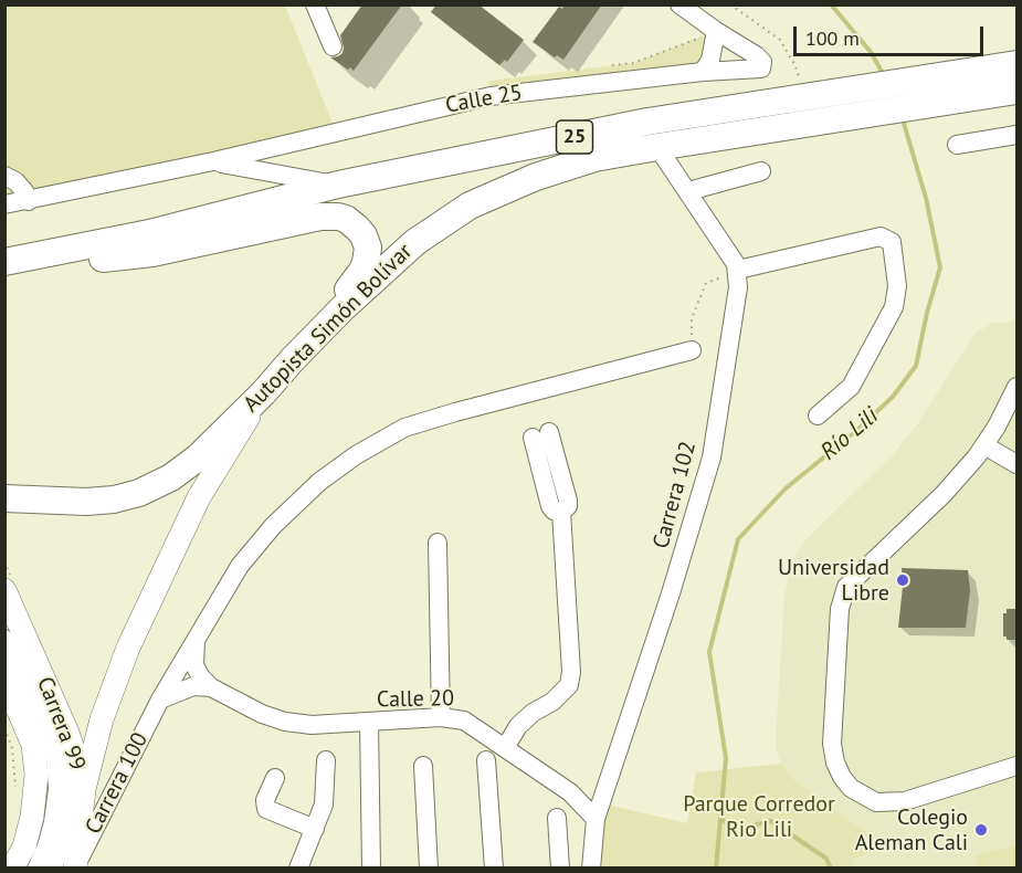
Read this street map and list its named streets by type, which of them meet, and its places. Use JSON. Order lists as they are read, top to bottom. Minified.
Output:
{"streets":{"highway":["25","Autopista Simón Bolívar"],"main road":["Carrera 99"],"street":["Calle 25","Carrera 102","Calle 20","Carrera 100"]},"crossings":[["Calle 25","25"],["25","Autopista Simón Bolívar"],["Carrera 102","Calle 20"],["Carrera 99","Carrera 100"]],"water":["Río Lili"],"parks":["Parque Corredor Rio Lili"],"places":["Universidad Libre","Colegio Aleman Cali"],"scale_bar":"100 m"}
